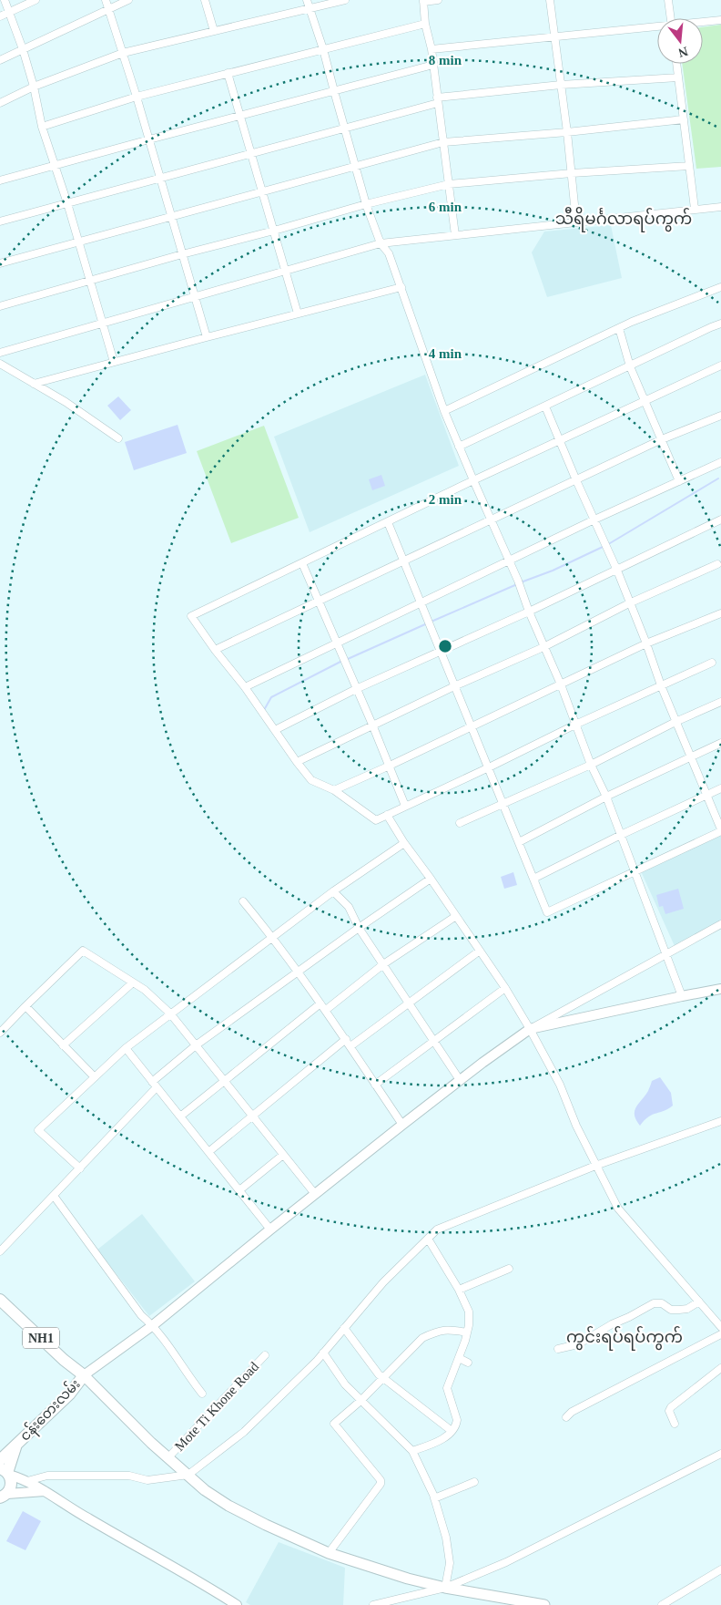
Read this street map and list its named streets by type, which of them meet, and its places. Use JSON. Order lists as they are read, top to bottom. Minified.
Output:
{"streets":{"highway":["NH1","ငန်းတေးလမ်း"],"street":["Mote Ti Khone Road"]},"crossings":[["NH1","ငန်းတေးလမ်း"]],"districts":["သီရိမင်္ဂလာရပ်ကွက်","ကွင်းရပ်ရပ်ကွက်"],"north":"bottom","rings":["8 min","6 min","4 min","2 min"]}
